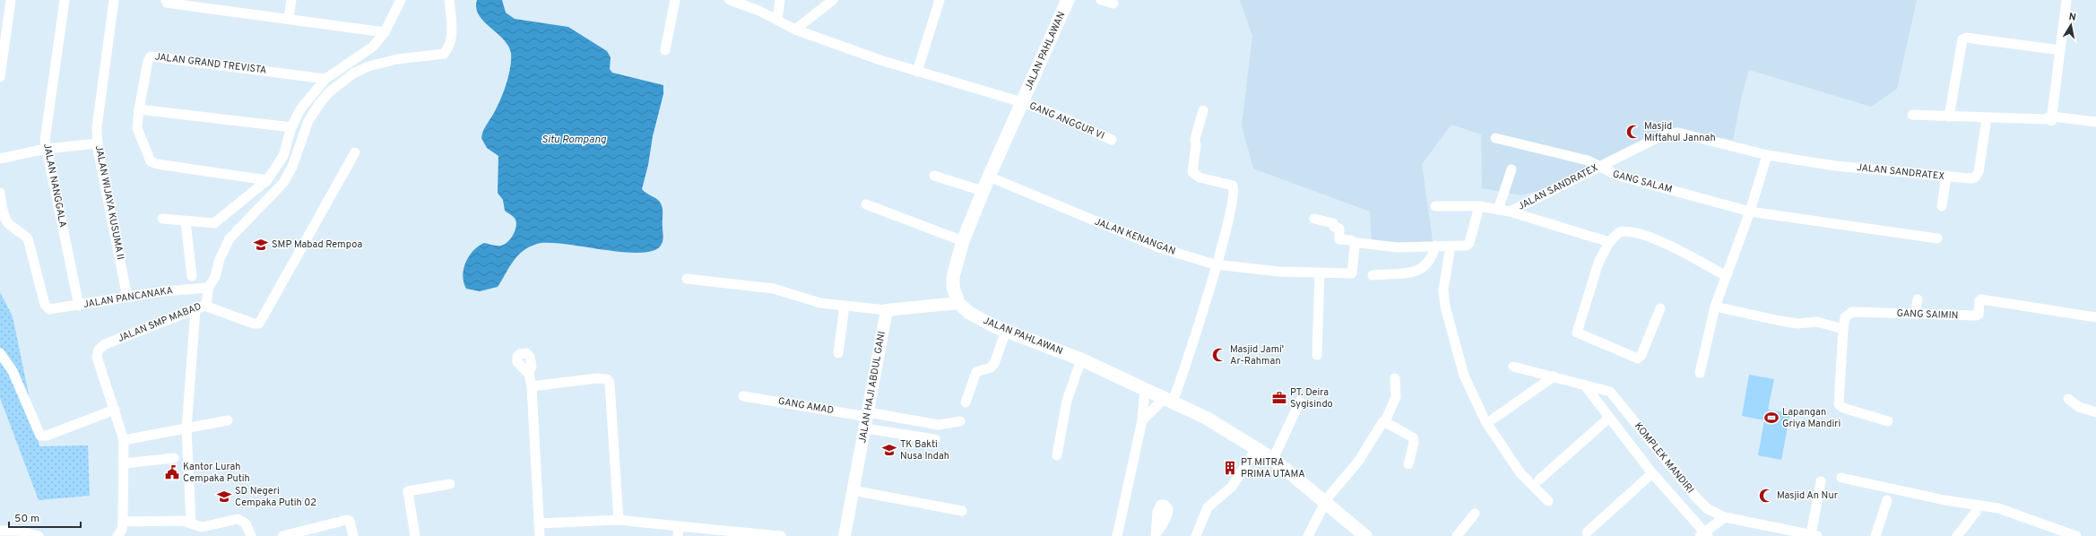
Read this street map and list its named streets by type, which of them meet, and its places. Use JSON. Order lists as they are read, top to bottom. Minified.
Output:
{"streets":{"main road":["JALAN PAHLAWAN"],"street":["JALAN GRAND TREVISTA","GANG ANGGUR VI","JALAN SANDRATEX","GANG SALAM","JALAN NANGGALA","JALAN WIJAYA KUSUMA II","JALAN KENANGAN","JALAN PANCANAKA","GANG SAIMIN","JALAN SMP MABAD","JALAN HAJI ABDUL GANI","GANG AMAD","KOMPLEK MANDIRI"]},"crossings":[["JALAN PAHLAWAN","GANG ANGGUR VI"],["JALAN PAHLAWAN","JALAN KENANGAN"],["JALAN SANDRATEX","GANG SALAM"],["JALAN NANGGALA","JALAN PANCANAKA"],["JALAN WIJAYA KUSUMA II","JALAN PANCANAKA"],["JALAN PANCANAKA","JALAN SMP MABAD"],["JALAN HAJI ABDUL GANI","GANG AMAD"]],"water":["Situ Rompang"],"places":{"mosque":["Masjid Miftahul Jannah","Masjid Jami' Ar-Rahman","Masjid An Nur"],"school or university":["SMP Mabad Rempoa","TK Bakti Nusa Indah","SD Negeri Cempaka Putih 02"],"office":["PT. Deira Sygisindo"],"sports":["Lapangan Griya Mandiri"],"building":["PT MITRA PRIMA UTAMA"],"public building":["Kantor Lurah Cempaka Putih"]},"scale_bar":"50 m","north":"top"}
